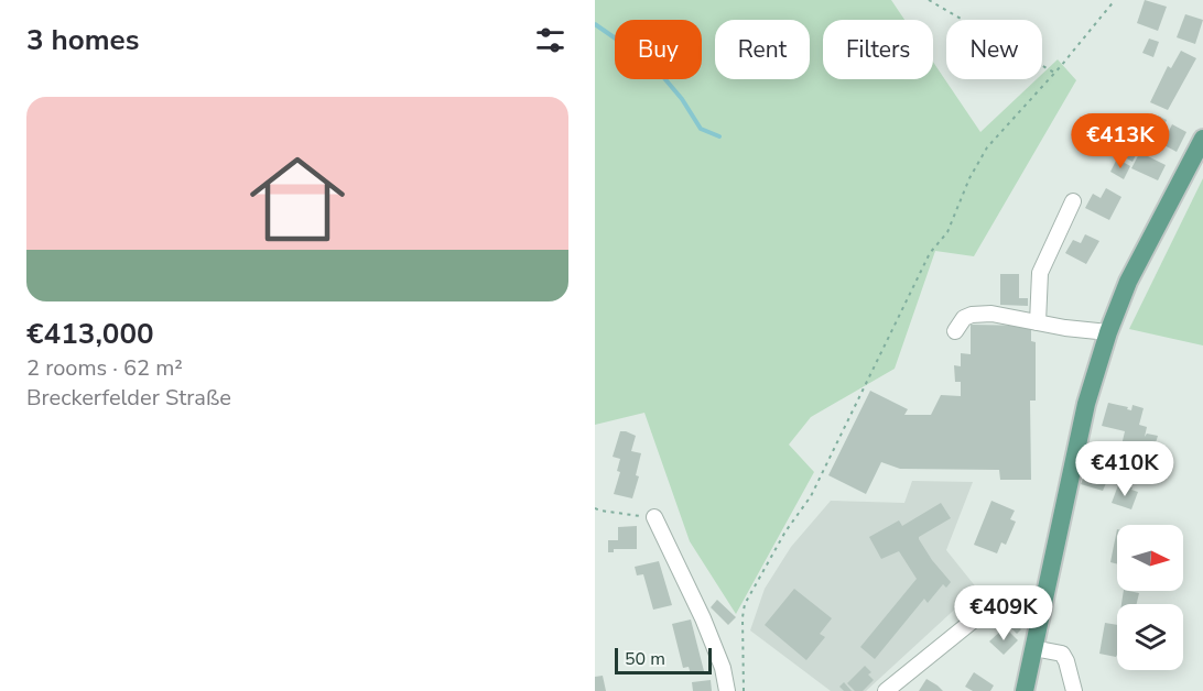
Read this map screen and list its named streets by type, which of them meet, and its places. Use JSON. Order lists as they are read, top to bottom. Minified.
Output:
{"scale_bar":"50 m","north":"right","page":{"heading":"3 homes","chip":["Buy","Rent","Filters","New"],"list":[{"name":"€413,000","note":"2 rooms · 62 m² · Breckerfelder Straße"}],"price":["€413K","€410K","€409K"],"scale":"50 m"}}
